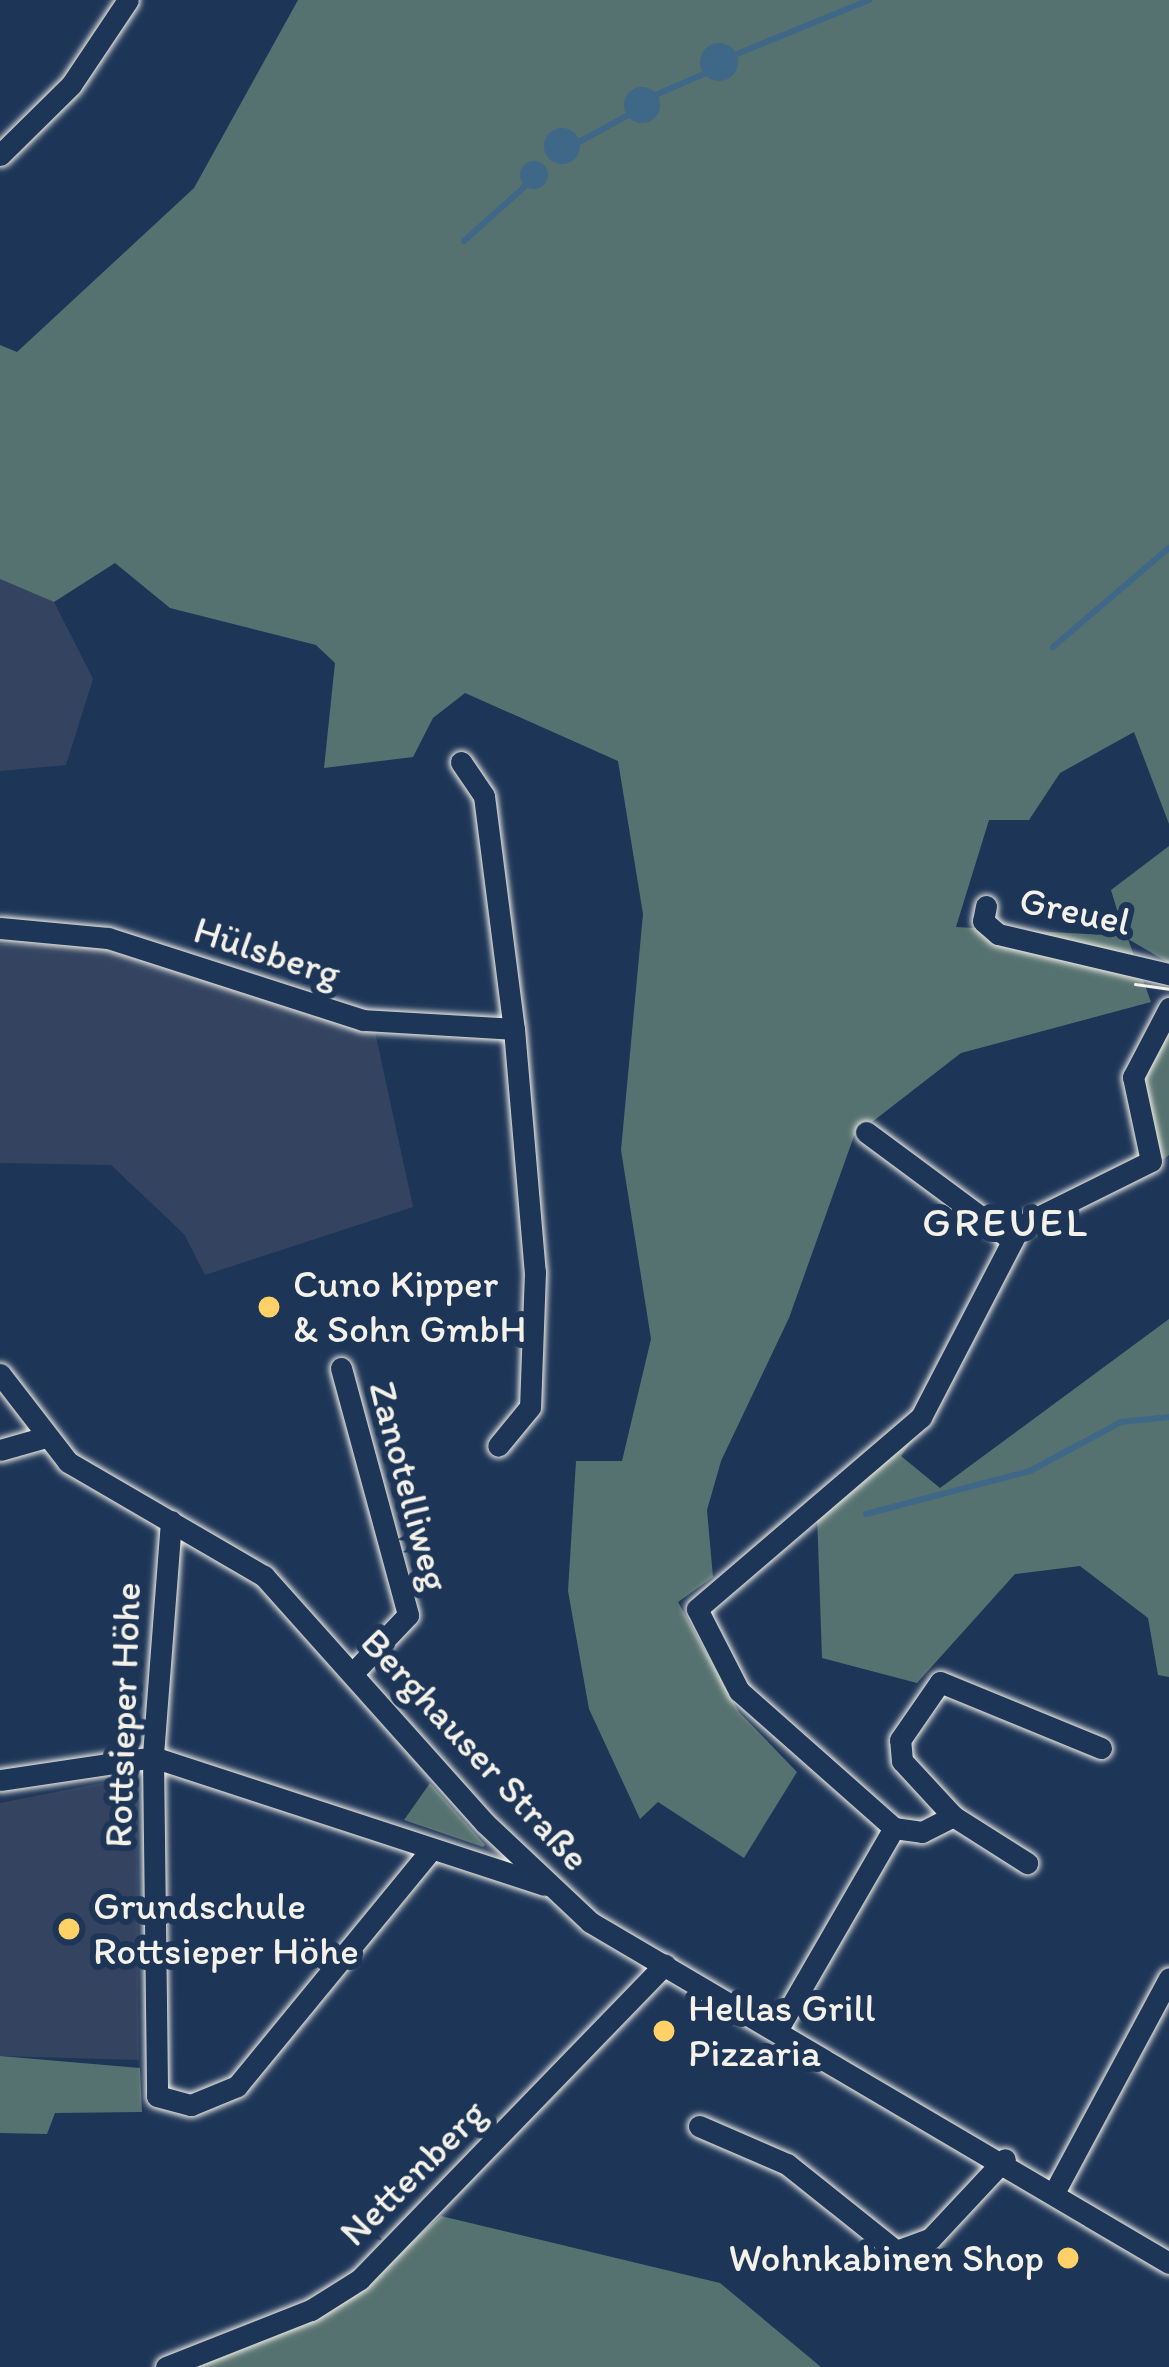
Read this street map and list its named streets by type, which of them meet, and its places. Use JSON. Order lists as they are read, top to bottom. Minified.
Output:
{"streets":{"street":["Greuel","Hülsberg","Zanotelliweg","Rottsieper Höhe","Berghauser Straße","Nettenberg"]},"crossings":[["Zanotelliweg","Berghauser Straße"],["Rottsieper Höhe","Berghauser Straße"],["Berghauser Straße","Nettenberg"]],"districts":["GREUEL"],"places":["Cuno Kipper & Sohn GmbH","Grundschule Rottsieper Höhe","Hellas Grill Pizzaria","Wohnkabinen Shop"]}
